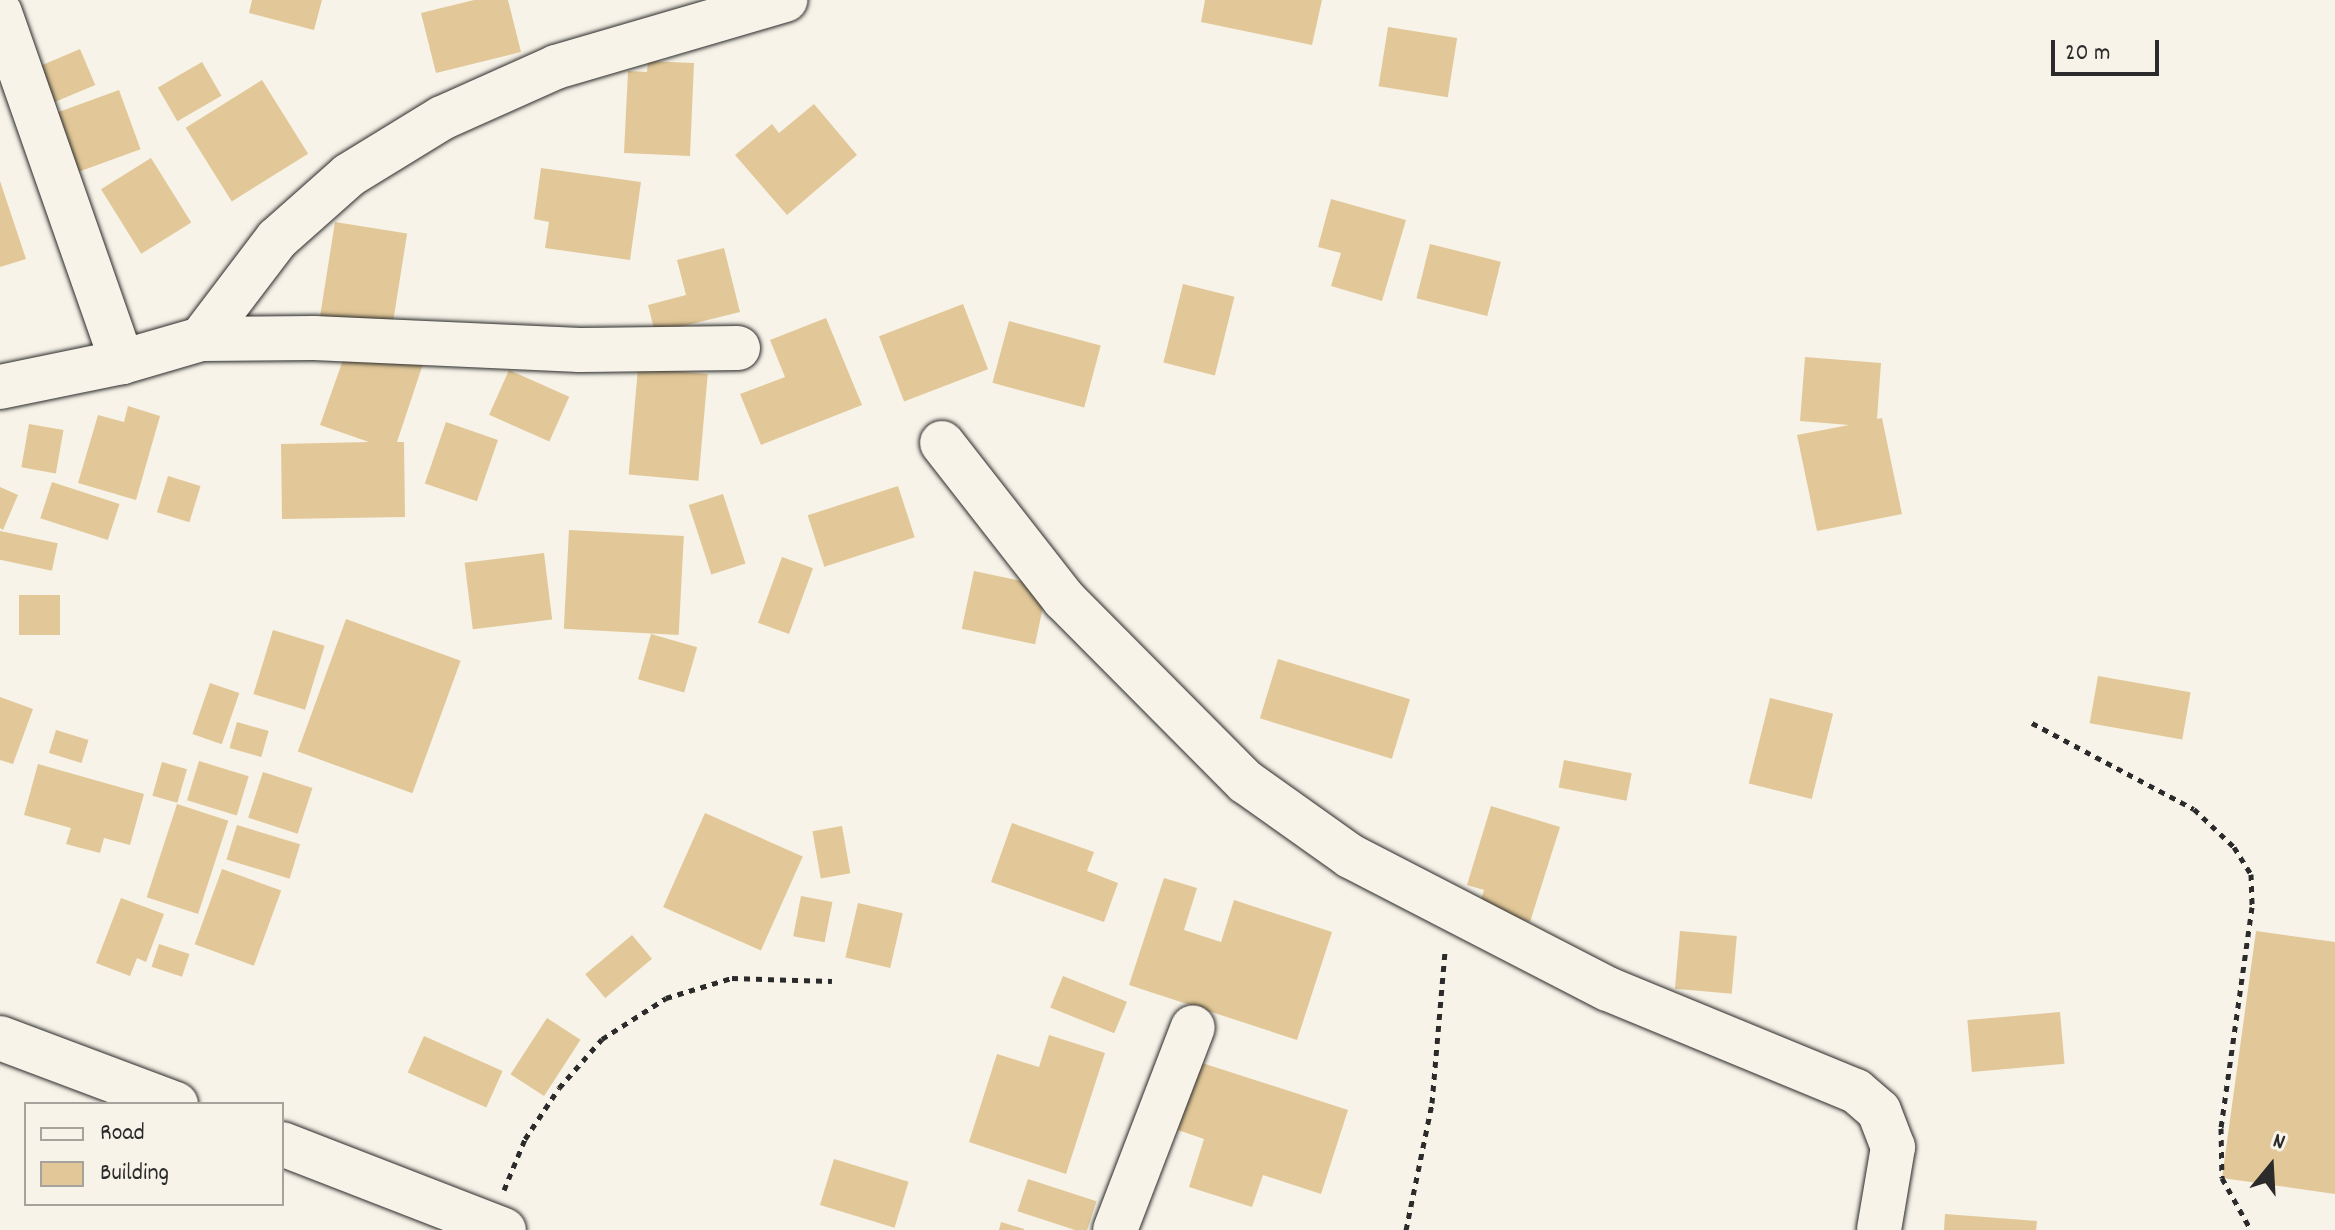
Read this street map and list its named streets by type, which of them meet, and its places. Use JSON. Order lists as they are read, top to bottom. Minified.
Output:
{"legend":["Road","Building"],"scale_bar":"20 m","north":"top"}
